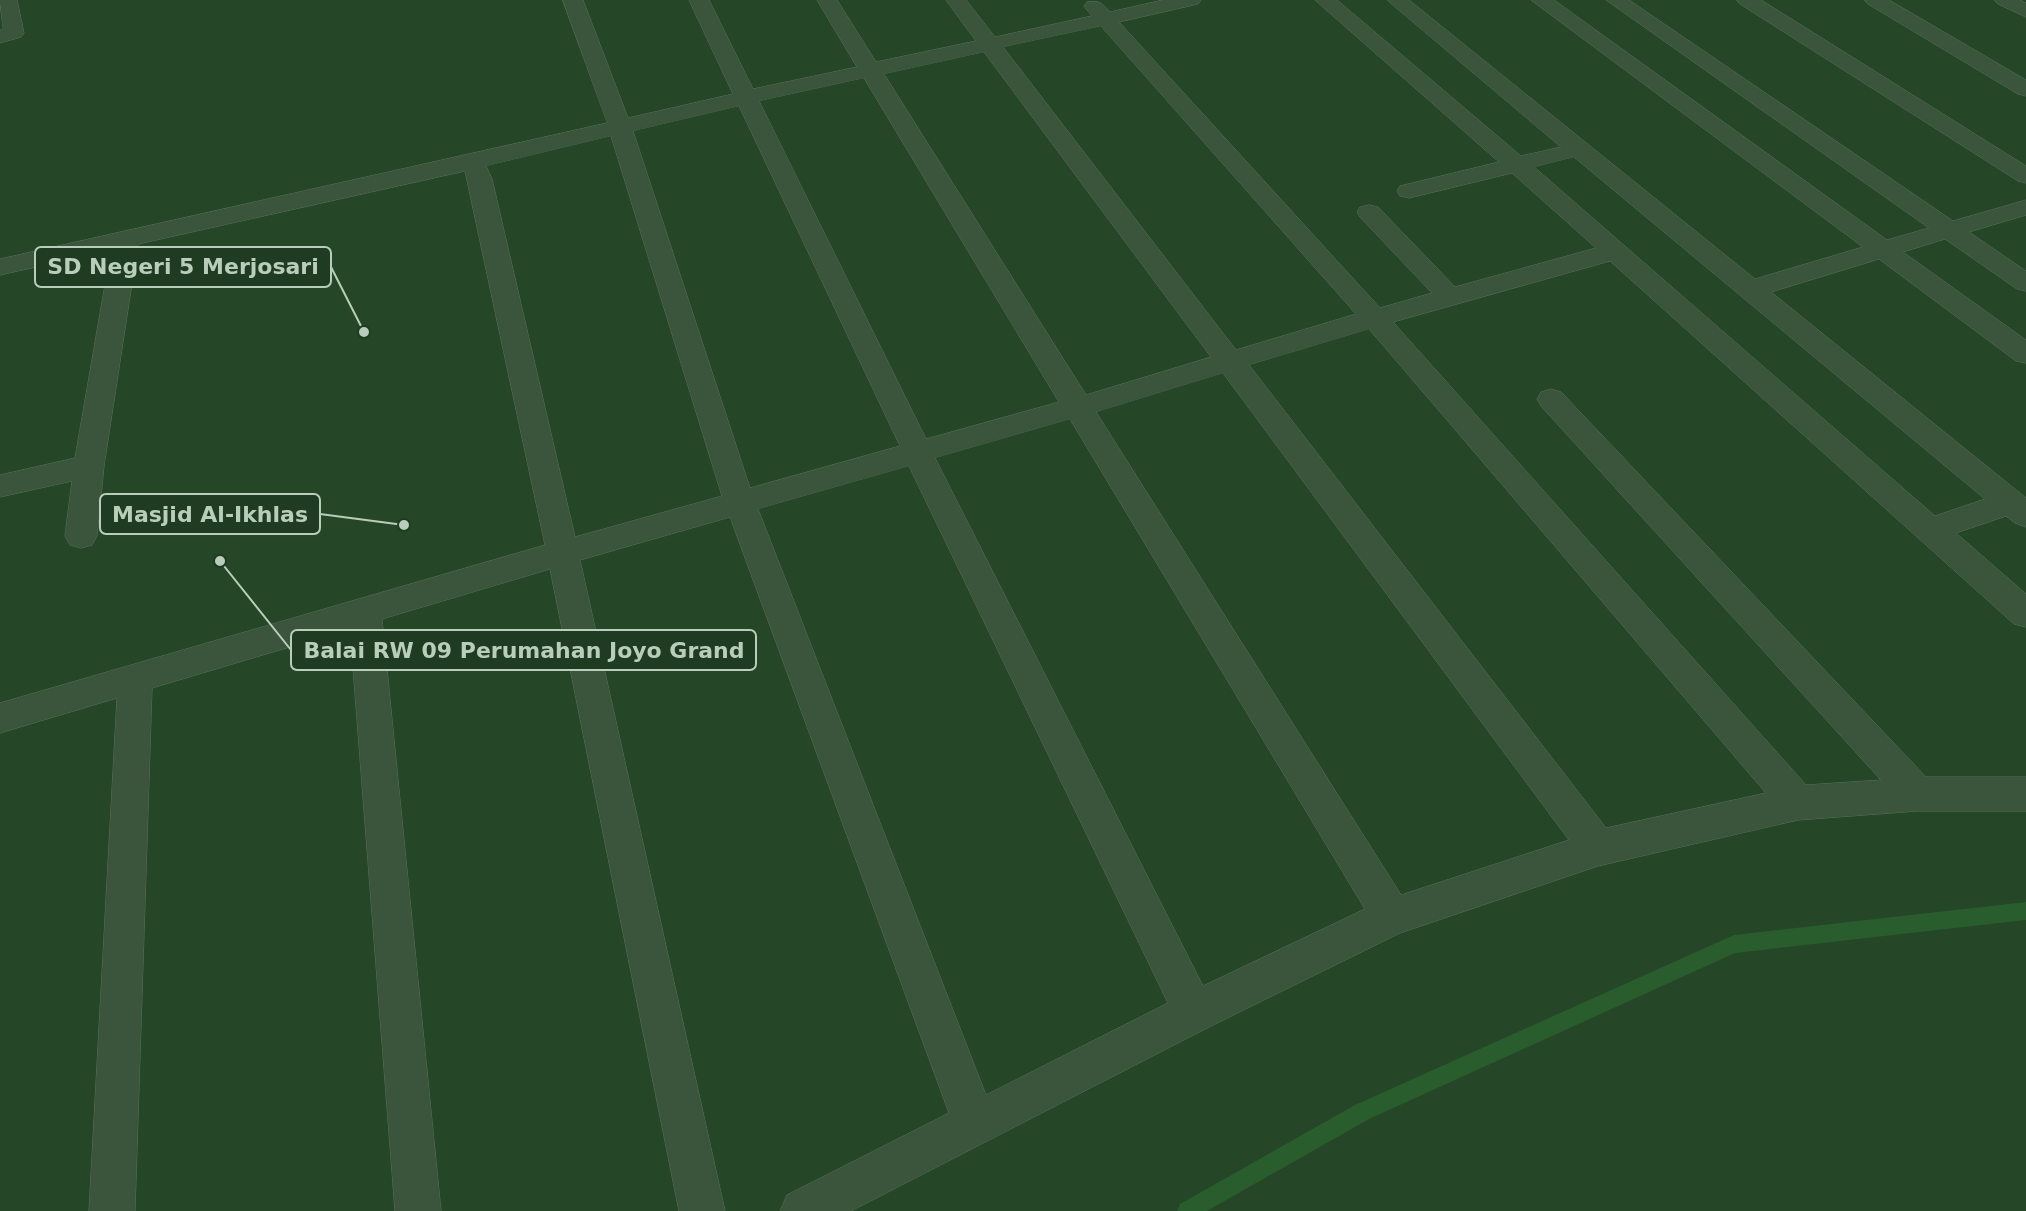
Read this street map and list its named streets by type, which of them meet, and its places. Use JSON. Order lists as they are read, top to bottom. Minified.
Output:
{"places":["SD Negeri 5 Merjosari","Masjid Al-Ikhlas","Balai RW 09 Perumahan Joyo Grand"]}
